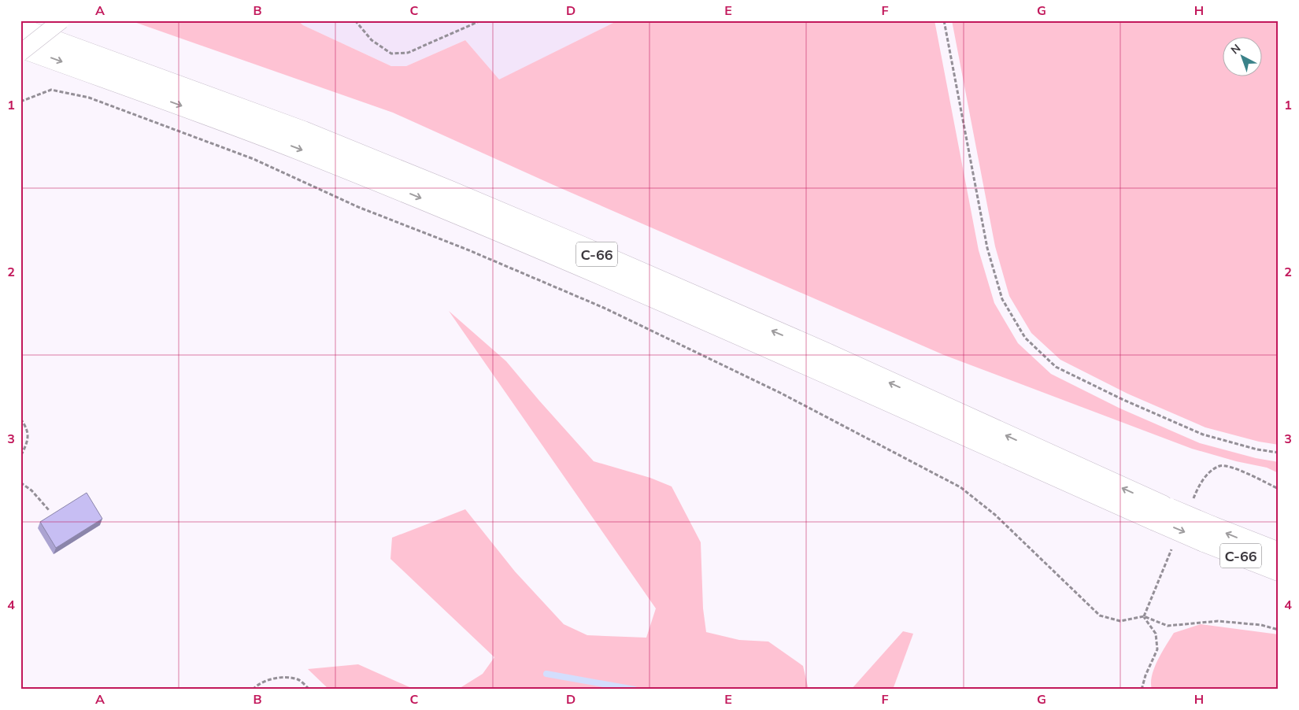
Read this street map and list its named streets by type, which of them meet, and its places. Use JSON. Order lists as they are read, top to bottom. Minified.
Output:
{"streets":{"highway":["C-66"]},"north":"top left","grid":{"columns":["A","B","C","D","E","F","G","H"],"rows":["1","2","3","4"]}}
